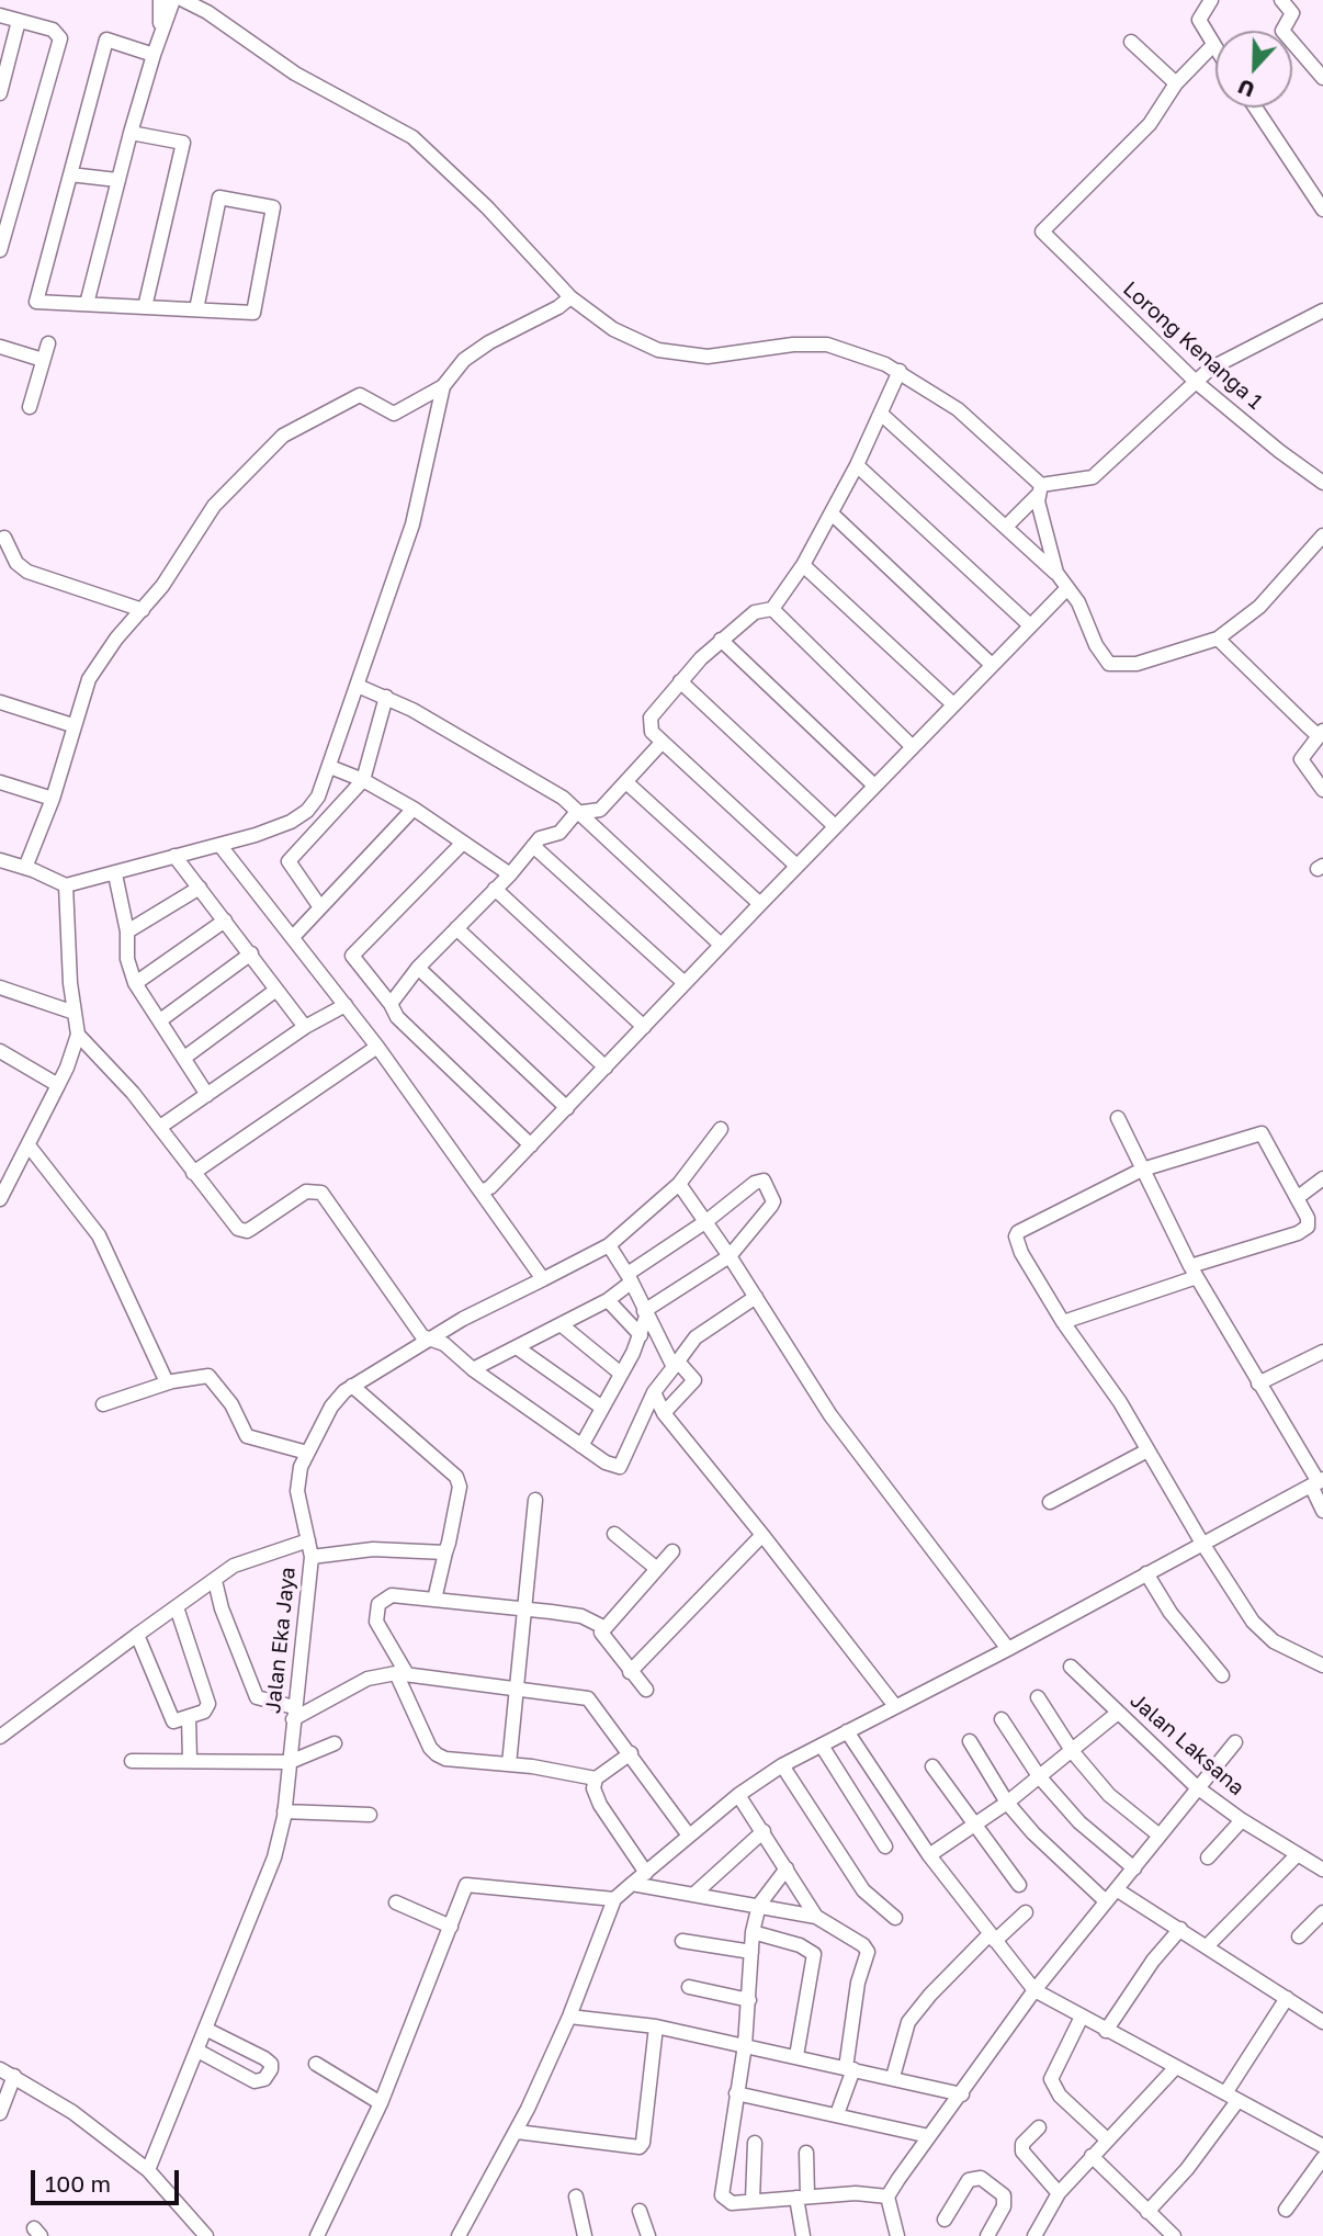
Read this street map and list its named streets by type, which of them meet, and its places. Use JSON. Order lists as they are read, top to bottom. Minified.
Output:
{"streets":{"street":["Lorong Kenanga 1","Jalan Eka Jaya","Jalan Laksana"]},"scale_bar":"100 m","north":"bottom"}
